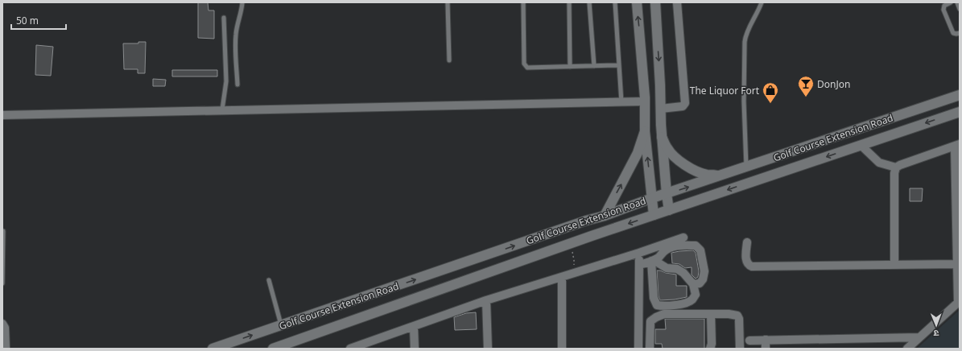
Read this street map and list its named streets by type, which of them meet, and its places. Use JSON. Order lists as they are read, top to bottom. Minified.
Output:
{"streets":{"main road":["Golf Course Extension Road"]},"places":{"bar":["DonJon"],"shop":["The Liquor Fort"]},"scale_bar":"50 m","north":"bottom"}
